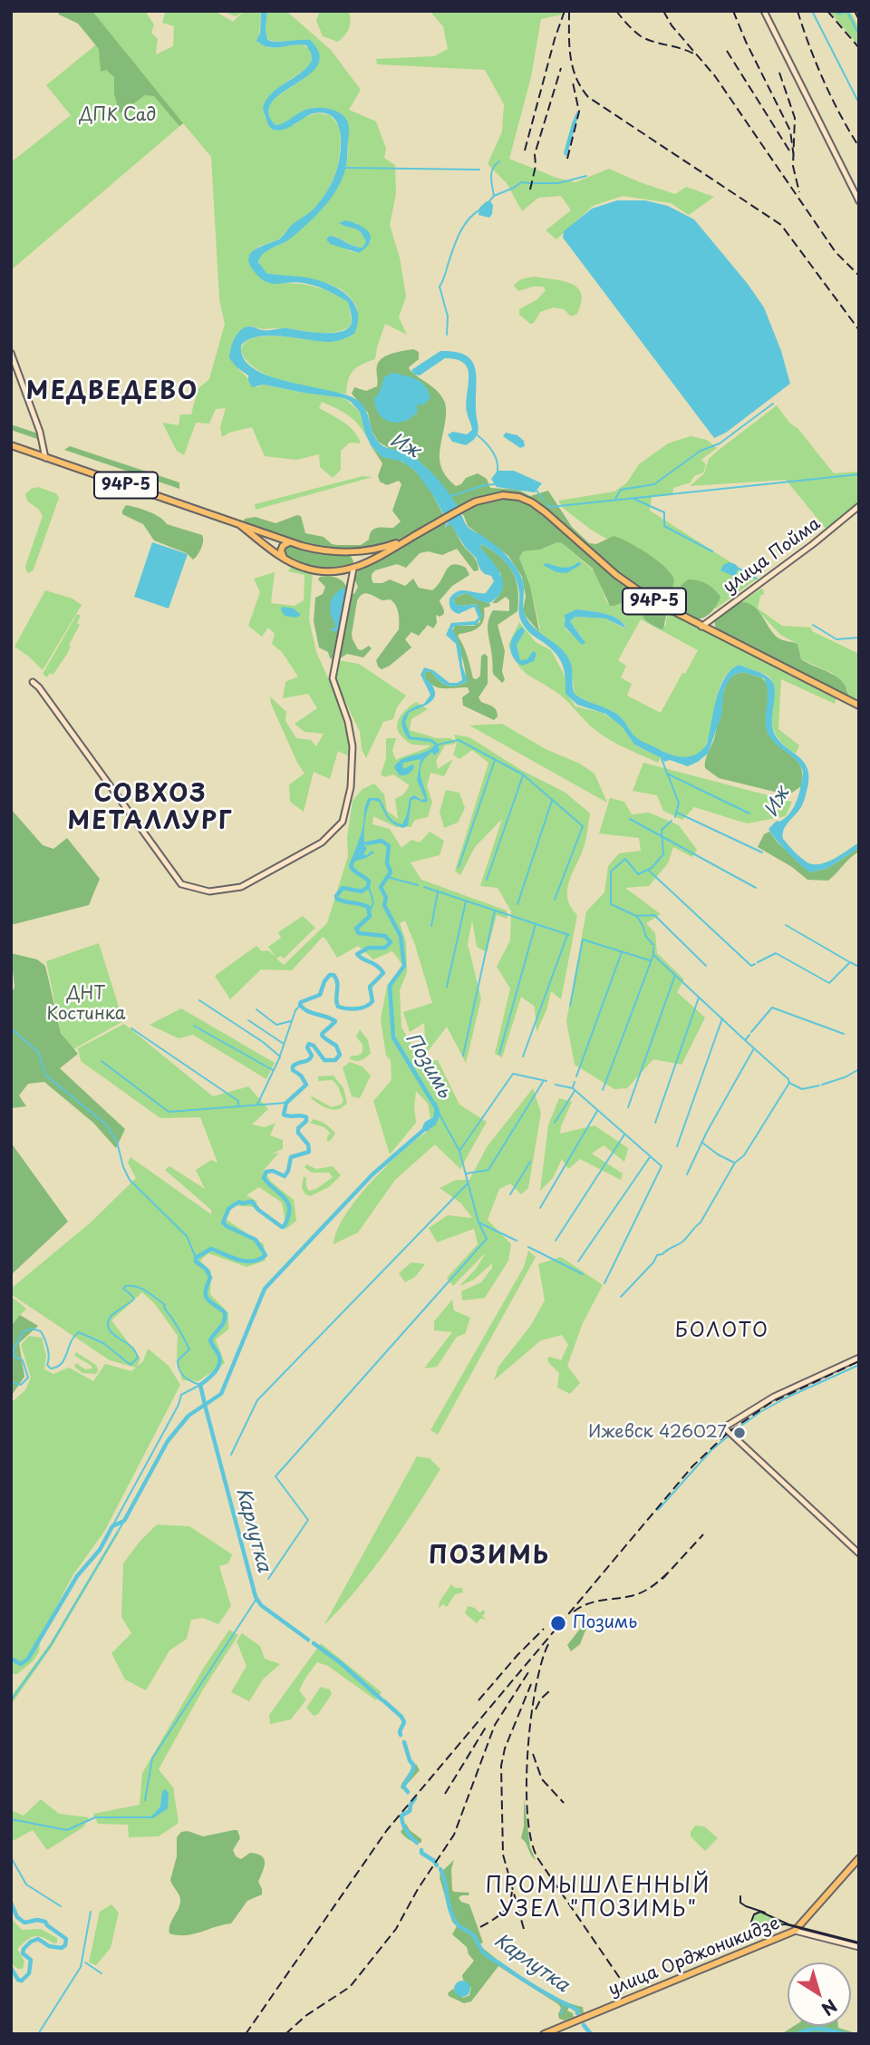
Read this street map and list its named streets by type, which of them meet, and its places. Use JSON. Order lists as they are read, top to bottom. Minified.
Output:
{"streets":{"main road":["94Р-5","улица Орджоникидзе"],"street":["улица Пойма"]},"crossings":[["94Р-5","улица Пойма"]],"districts":["МЕДВЕДЕВО","СОВХОЗ МЕТАЛЛУРГ","БОЛОТО","ПОЗИМЬ","ПРОМЫШЛЕННЫЙ УЗЕЛ \"ПОЗИМЬ\""],"water":["Иж","Позимь","Карлутка"],"parks":["ДПК Сад","ДНТ Костинка"],"places":["Ижевск 426027","Позимь"],"north":"bottom right"}
